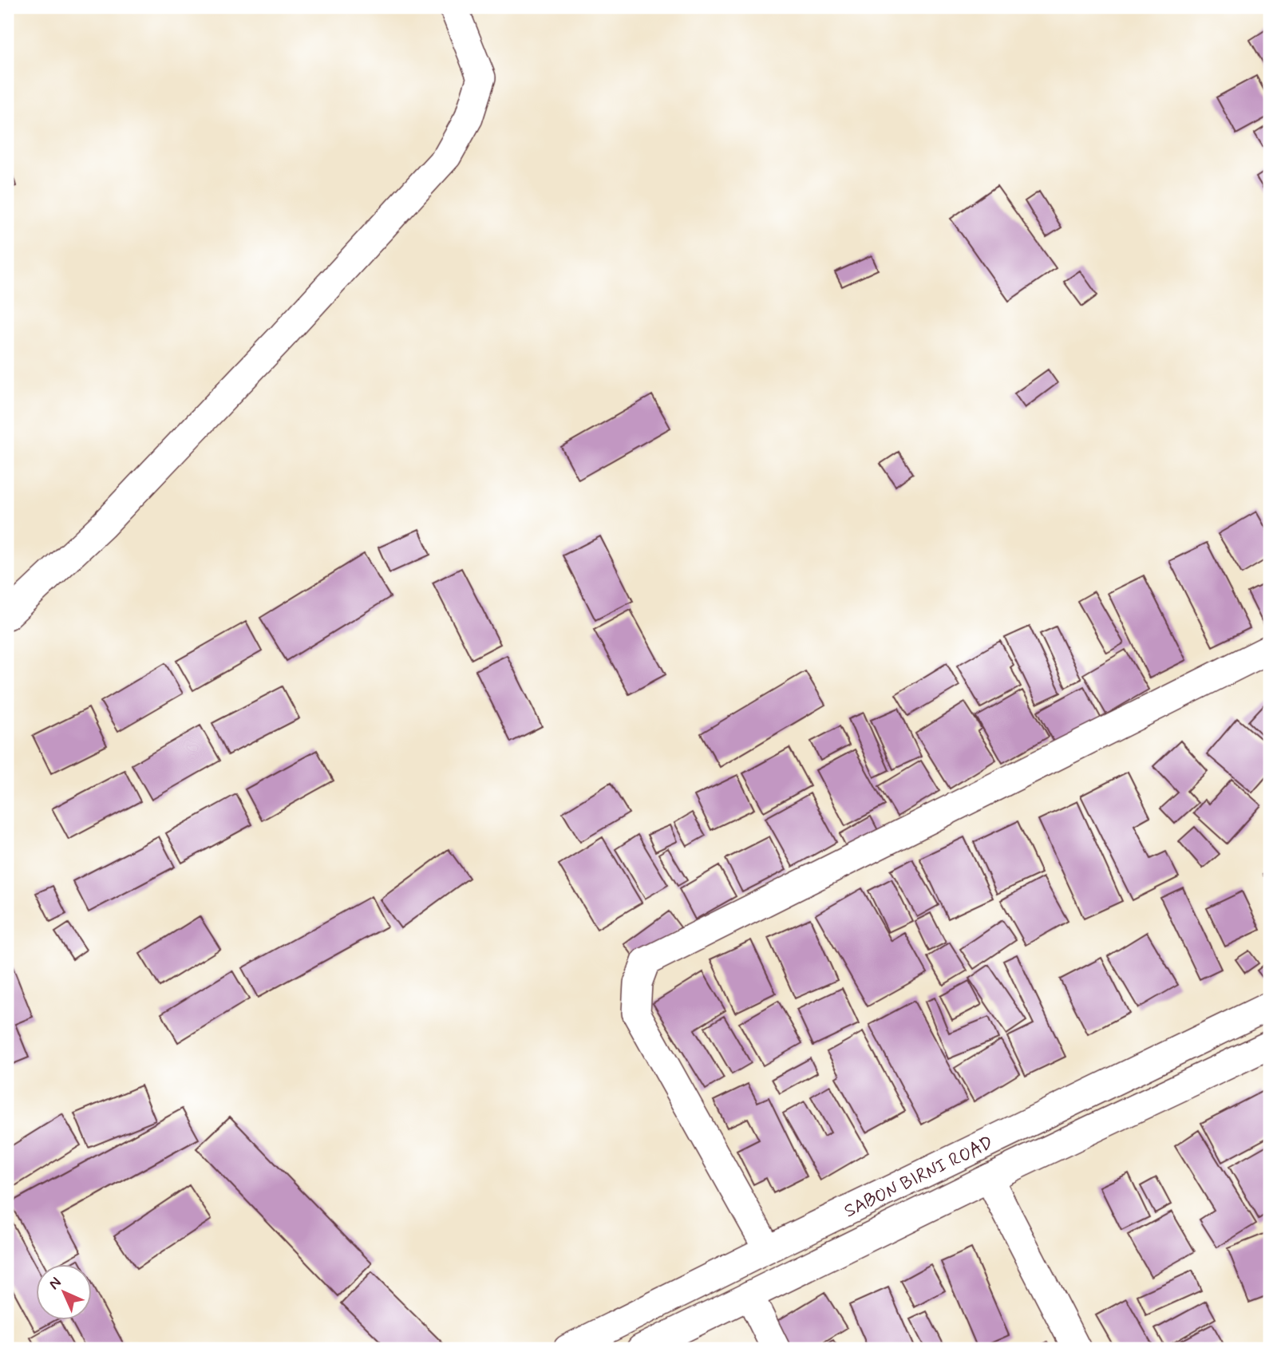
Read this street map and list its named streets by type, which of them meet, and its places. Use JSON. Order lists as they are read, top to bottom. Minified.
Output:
{"streets":{"street":["SABON BIRNI ROAD"]},"north":"top left"}
